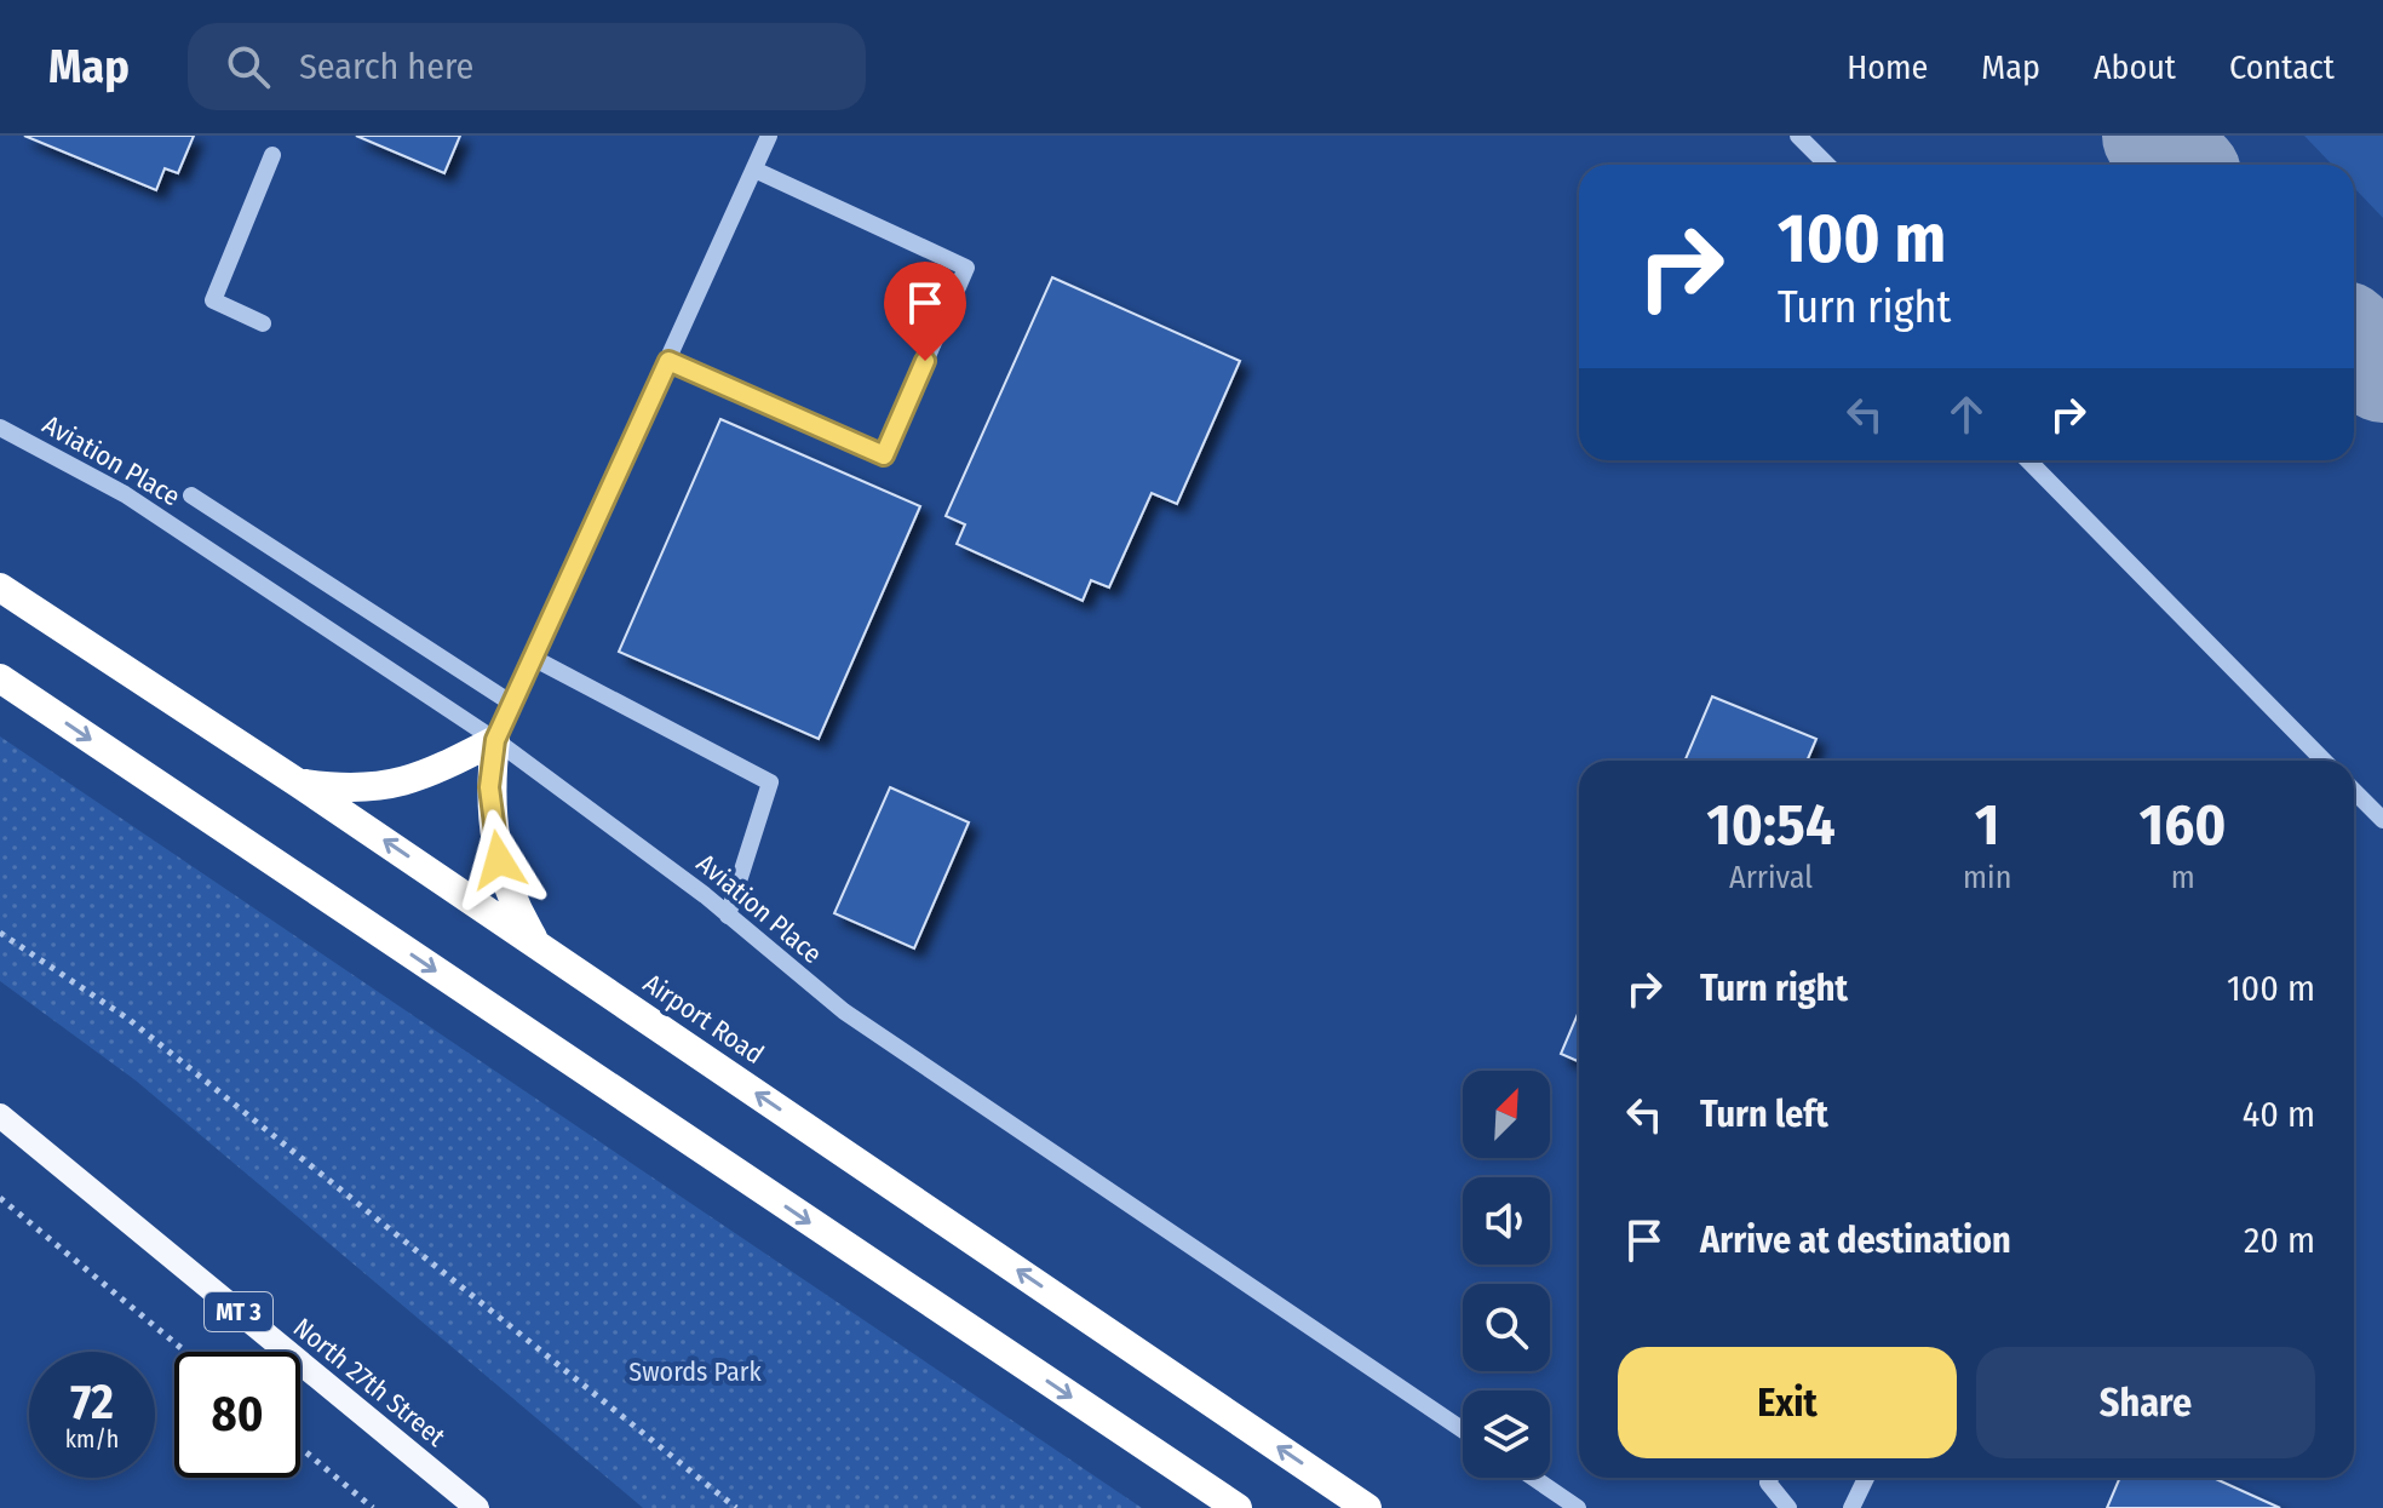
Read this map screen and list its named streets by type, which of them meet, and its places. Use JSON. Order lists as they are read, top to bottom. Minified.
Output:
{"streets":{"highway":["Airport Road"],"main road":["MT 3","North 27th Street"],"street":["Aviation Place"]},"parks":["Swords Park"],"north":"top right","page":{"header":"Map","search":"Search here","nav":["Home","Map","About","Contact"],"turn":["100 m","Turn right"],"eta":["10:54","Arrival","1","min","160","m"],"list":[{"name":"Turn right","value":"100 m"},{"name":"Turn left","value":"40 m"},{"name":"Arrive at destination","value":"20 m"}],"buttons":["Exit","Share"],"speed":"72 km/h","limit":"80"}}
